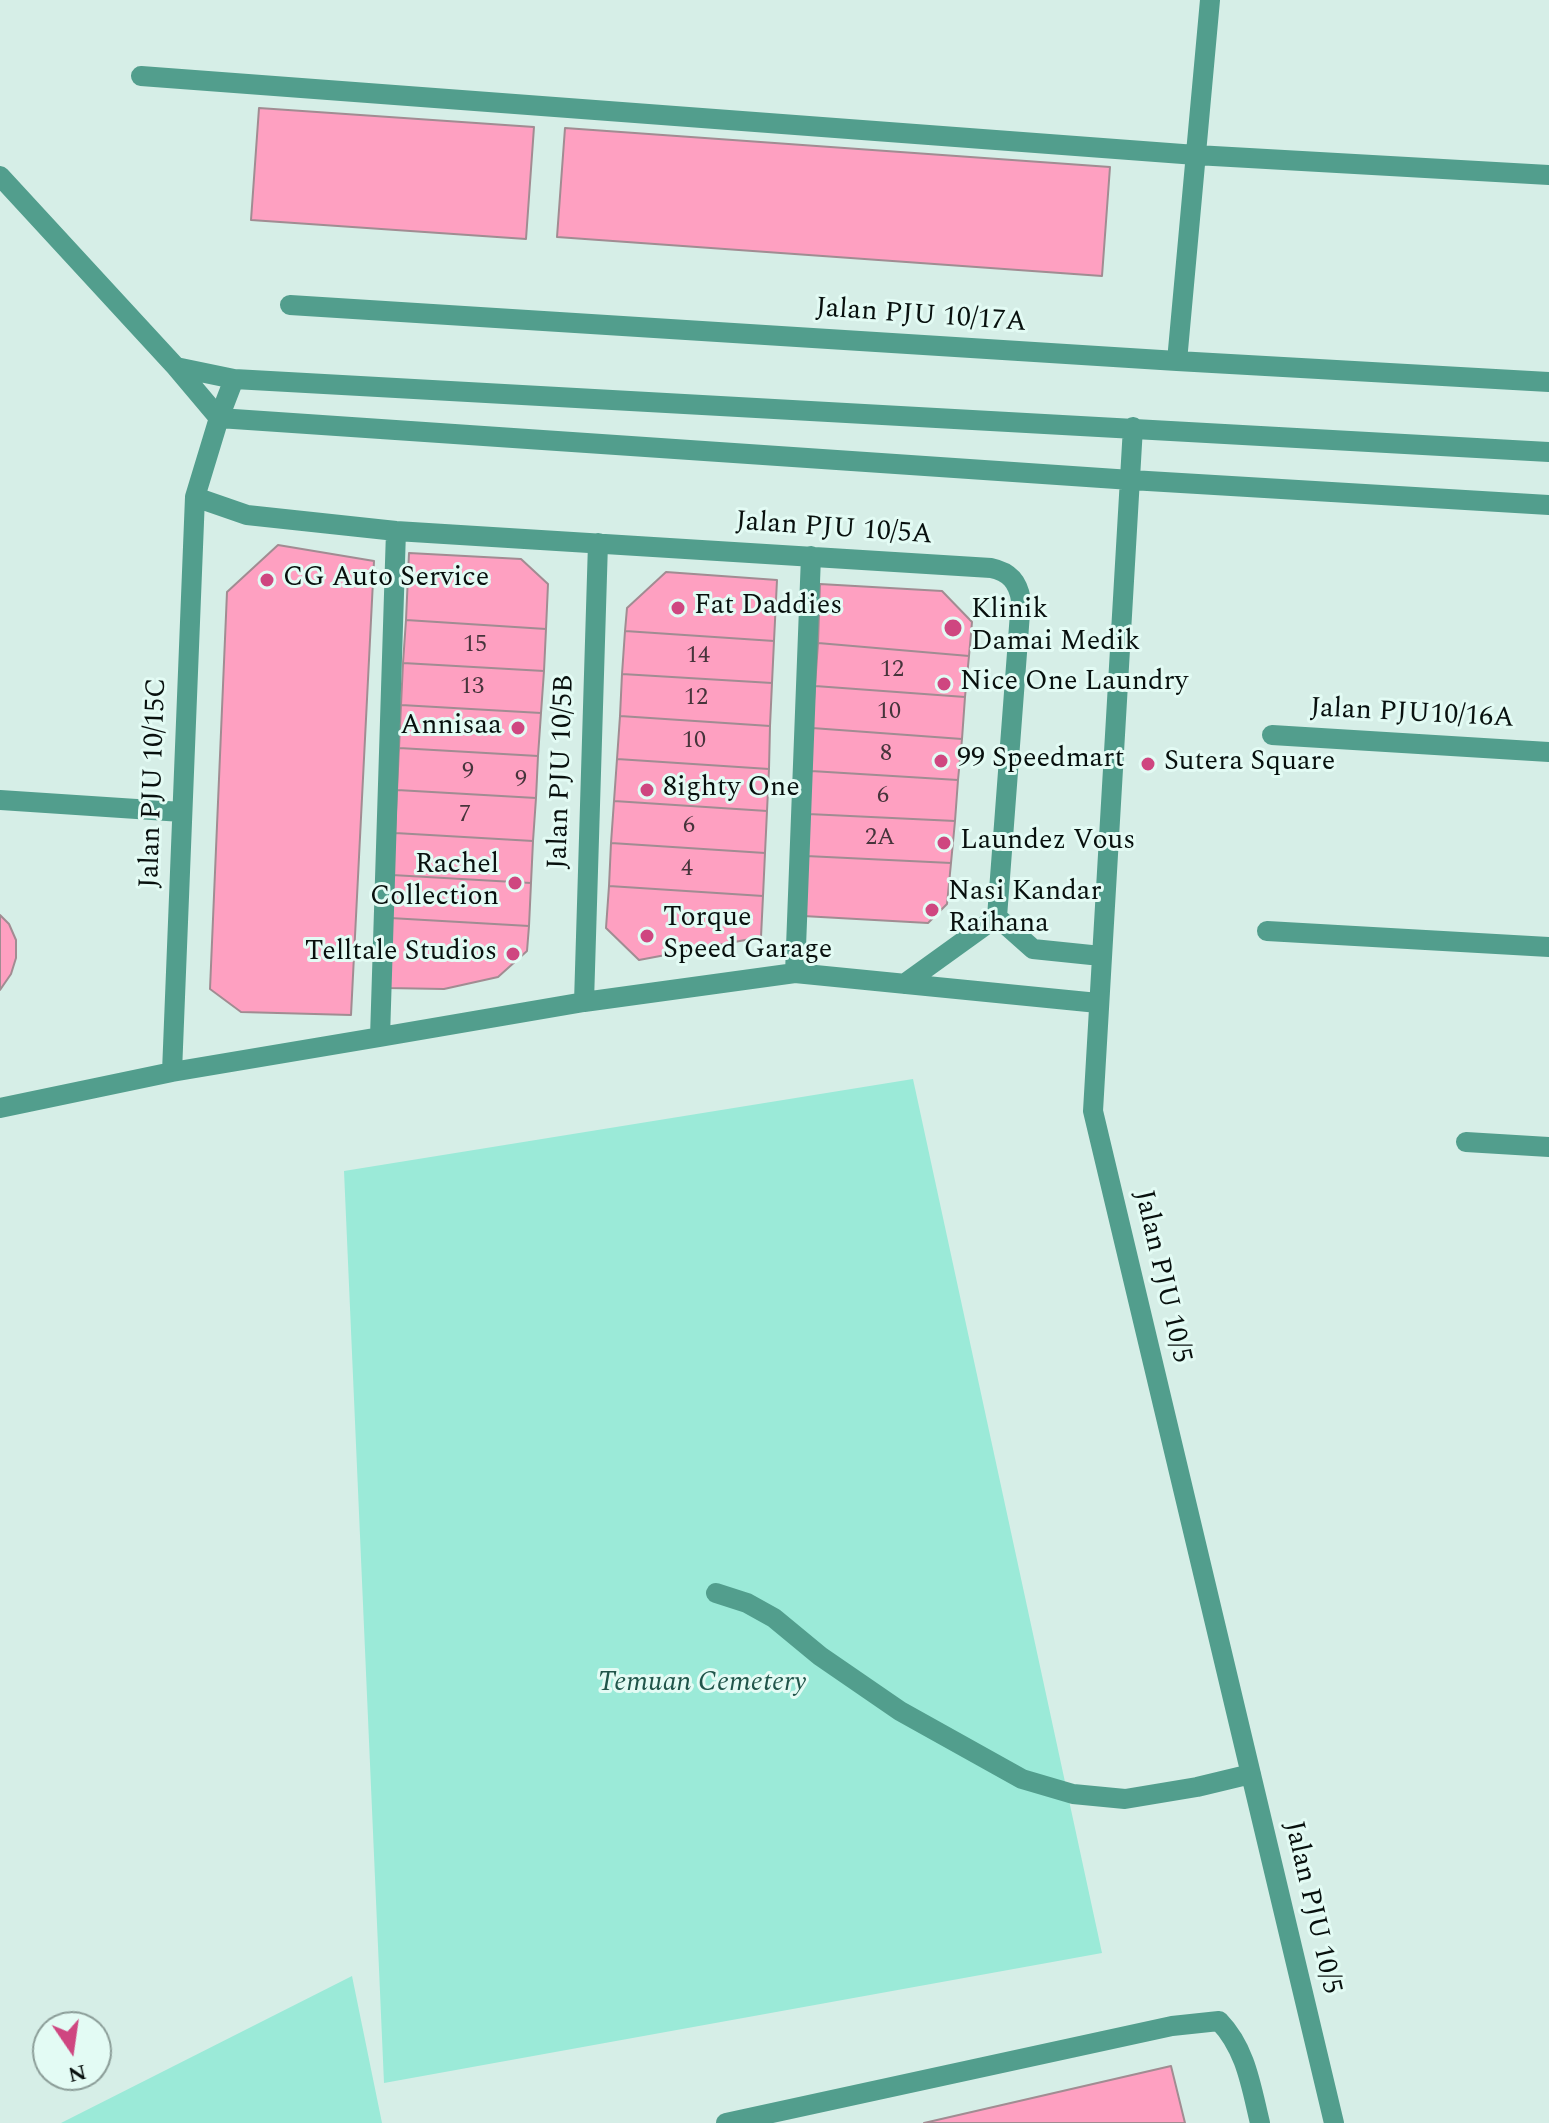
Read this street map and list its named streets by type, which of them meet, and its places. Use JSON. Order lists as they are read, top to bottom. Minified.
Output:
{"streets":{"street":["Jalan PJU 10/17A","Jalan PJU 10/5A","Jalan PJU10/16A","Jalan PJU 10/5B","Jalan PJU 10/15C","Jalan PJU 10/5"]},"crossings":[["Jalan PJU 10/5A","Jalan PJU 10/5B"],["Jalan PJU 10/5A","Jalan PJU 10/15C"]],"parks":["Temuan Cemetery"],"places":["CG Auto Service","Fat Daddies","Klinik Damai Medik","Nice One Laundry","Annisaa","99 Speedmart","Sutera Square","8ighty One","Laundez Vous","Rachel Collection","Nasi Kandar Raihana","Torque Speed Garage","Telltale Studios"],"house_numbers":["15","14","12","13","12","10","10","8","9","9","6","7","6","2A","4"],"north":"bottom"}
